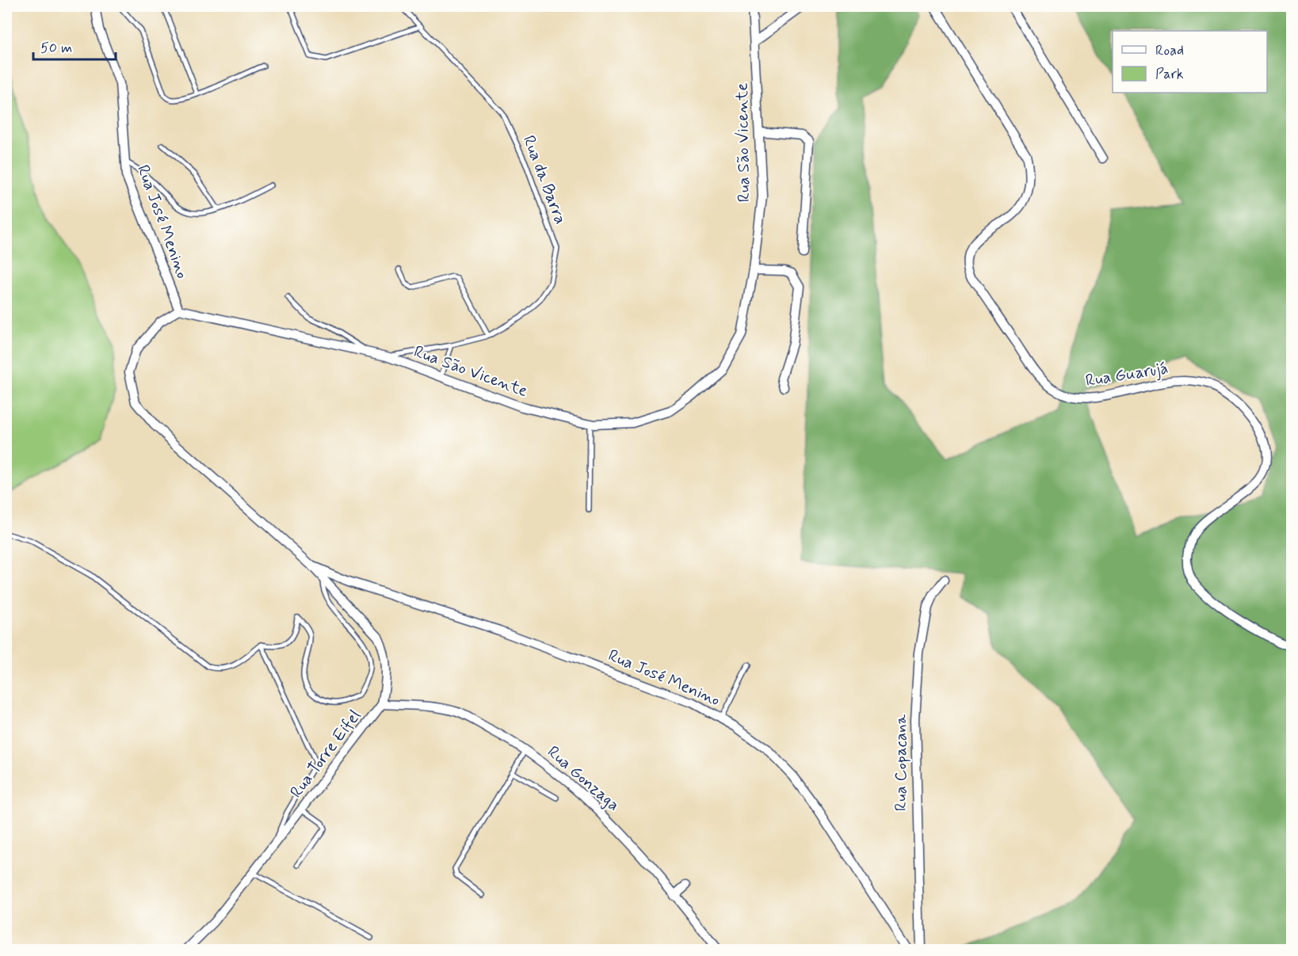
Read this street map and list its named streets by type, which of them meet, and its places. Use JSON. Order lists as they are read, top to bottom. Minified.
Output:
{"streets":{"street":["Rua São Vicente","Rua José Menino","Rua Guarujá","Rua Torre Eifel","Rua Copacana","Rua Gonzaga"],"lane":["Rua da Barra"]},"crossings":[["Rua São Vicente","Rua da Barra"],["Rua São Vicente","Rua José Menino"],["Rua José Menino","Rua Torre Eifel"],["Rua Torre Eifel","Rua Gonzaga"]],"legend":["Road","Park"],"scale_bar":"50 m"}
